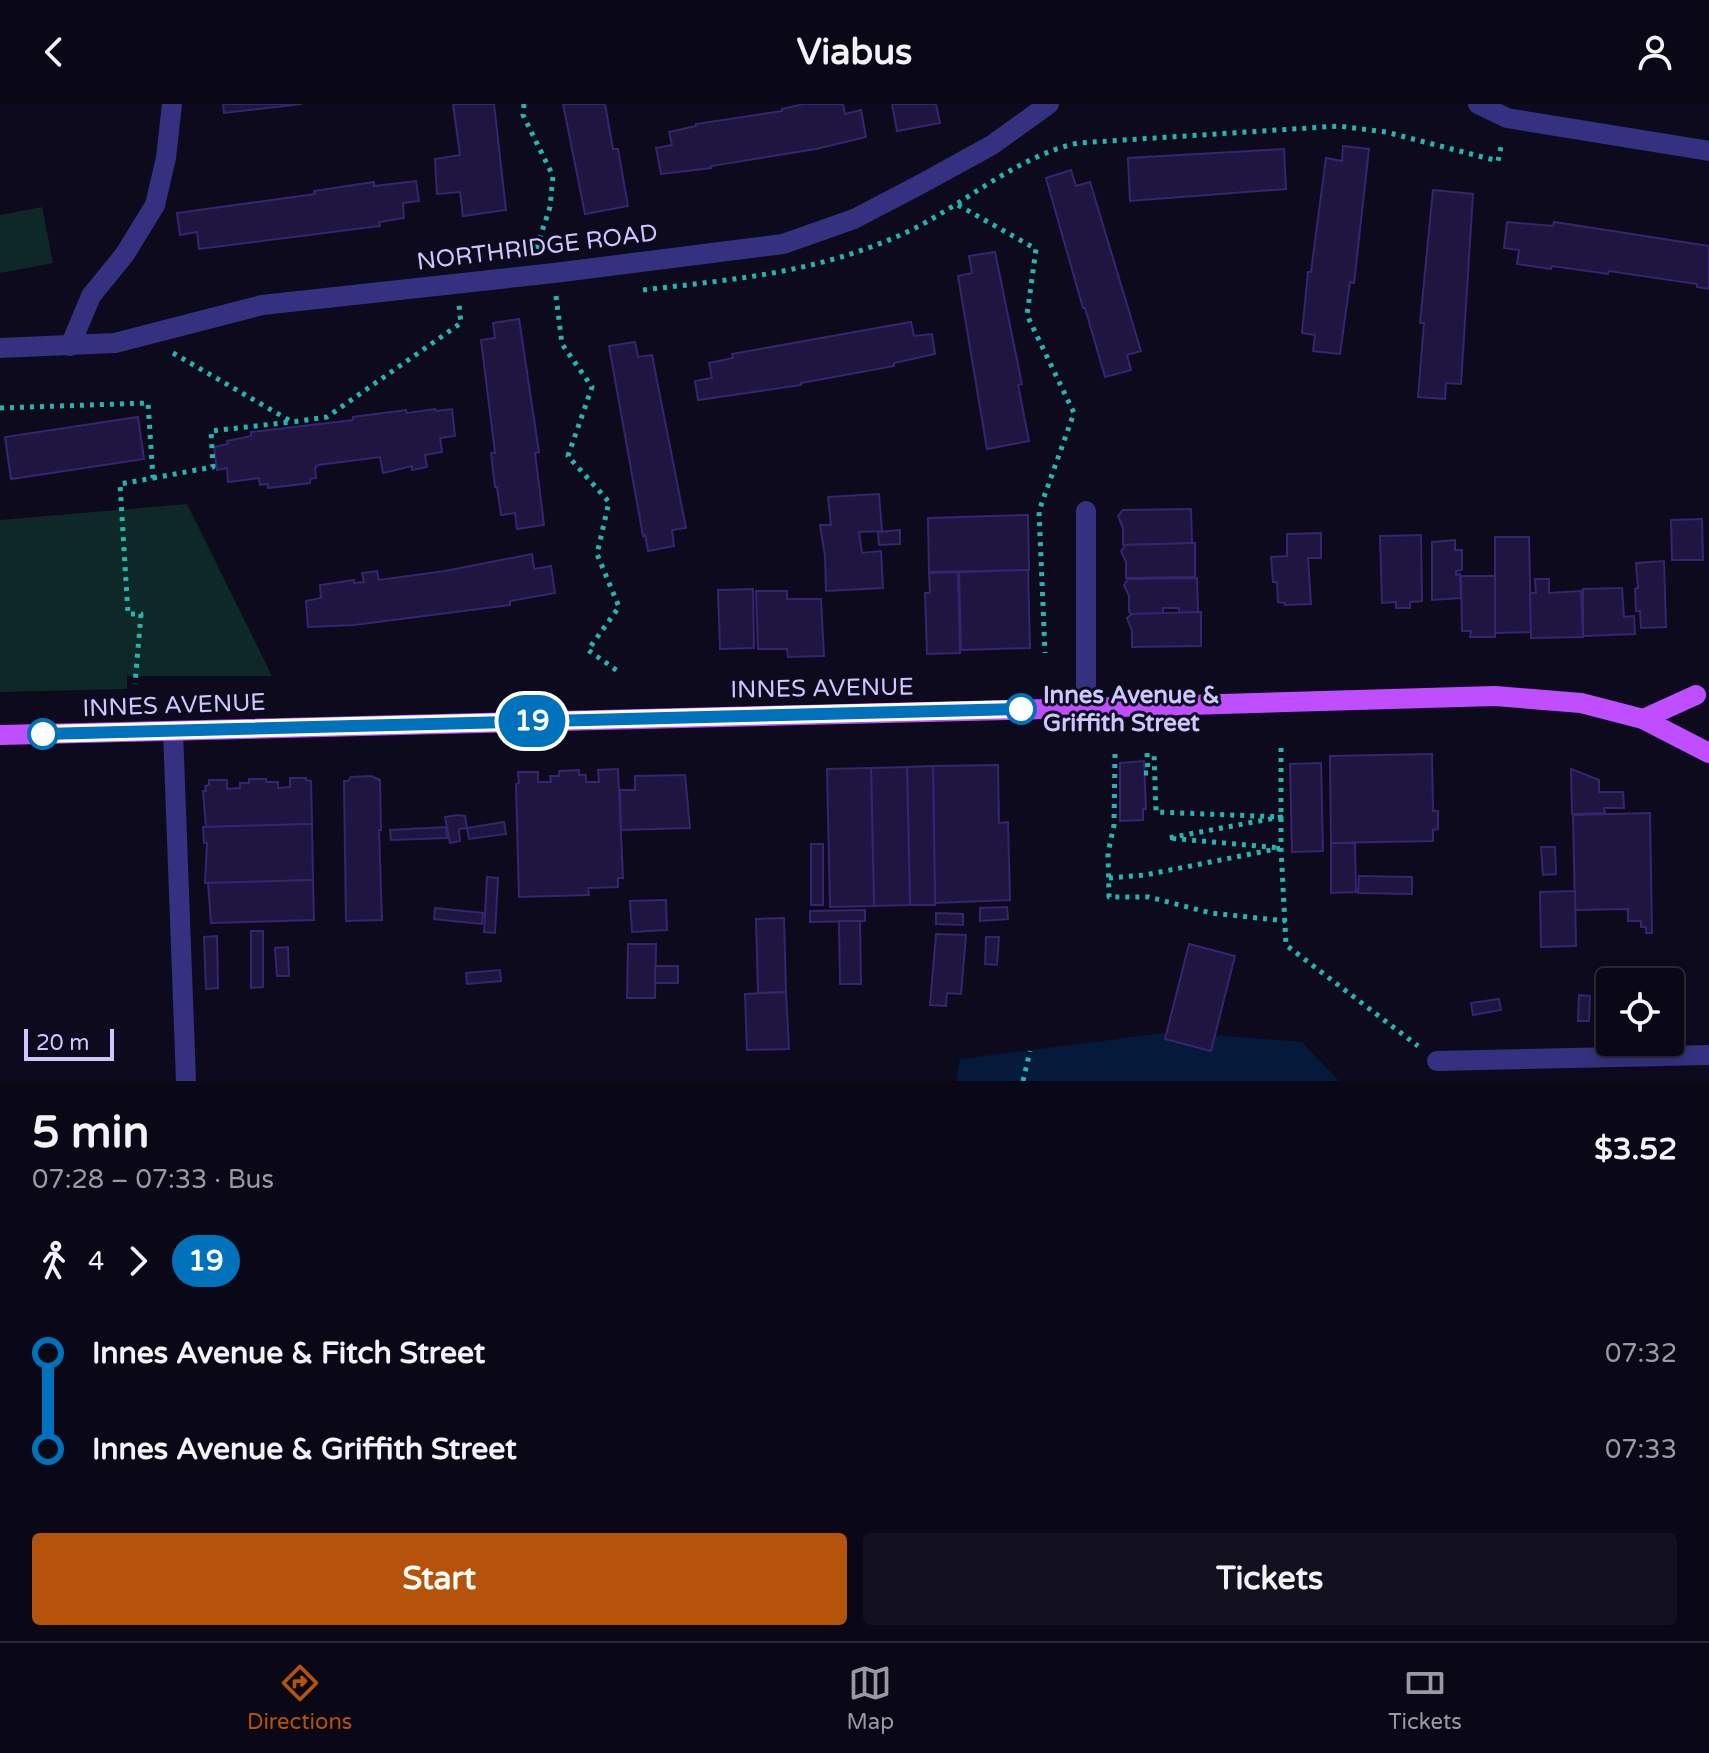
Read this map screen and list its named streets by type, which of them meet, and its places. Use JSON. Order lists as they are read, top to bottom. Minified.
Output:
{"streets":{"main road":["INNES AVENUE"],"street":["NORTHRIDGE ROAD"]},"places":["Innes Avenue & Griffith Street"],"lines":["bus line 19"],"scale_bar":"20 m","page":{"header":"Viabus","on_map":"19","scale":"20 m","heading":["5 min","07:28 – 07:33 · Bus","$3.52"],"legs":["4","19"],"list":[{"name":"Innes Avenue & Fitch Street","value":"07:32"},{"name":"Innes Avenue & Griffith Street","value":"07:33"}],"buttons":["Start","Tickets"],"tabs":["Directions","Map","Tickets"]}}
